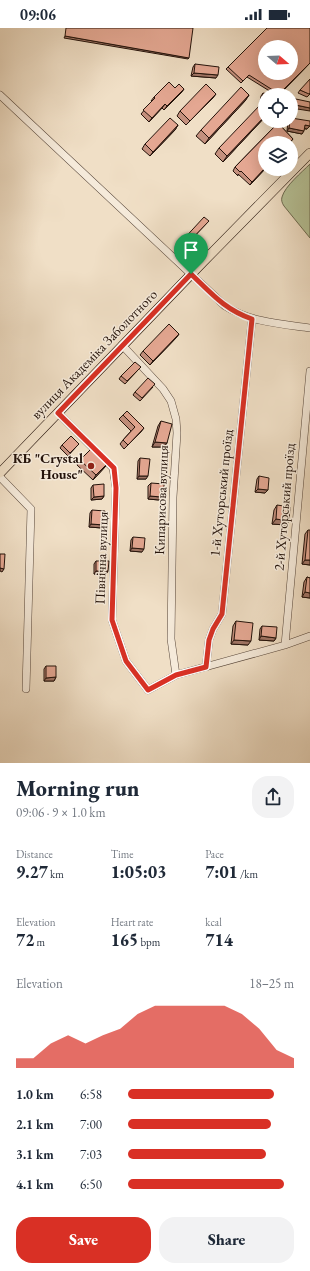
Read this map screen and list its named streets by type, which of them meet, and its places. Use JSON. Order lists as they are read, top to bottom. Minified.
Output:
{"streets":{"main road":["вулиця Академіка Заболотного"],"street":["1-й Хуторський проїзд","Кипарисова вулиця","2-й Хуторський проїзд","Північна вулиця"]},"crossings":[["вулиця Академіка Заболотного","Кипарисова вулиця"],["вулиця Академіка Заболотного","Північна вулиця"],["1-й Хуторський проїзд","Північна вулиця"],["Кипарисова вулиця","Північна вулиця"],["2-й Хуторський проїзд","Північна вулиця"]],"places":["КБ \"Crystal House\""],"north":"right","page":{"status":"09:06","heading":["Morning run","09:06 · 9 × 1.0 km"],"stats":[["Distance","9.27 km"],["Time","1:05:03"],["Pace","7:01 /km"],["Elevation","72 m"],["Heart rate","165 bpm"],["kcal","714"]],"chart":["Elevation","18–25 m"],"list":[{"name":"1.0 km","note":"6:58"},{"name":"2.1 km","note":"7:00"},{"name":"3.1 km","note":"7:03"},{"name":"4.1 km","note":"6:50"}],"buttons":["Save","Share"]}}
